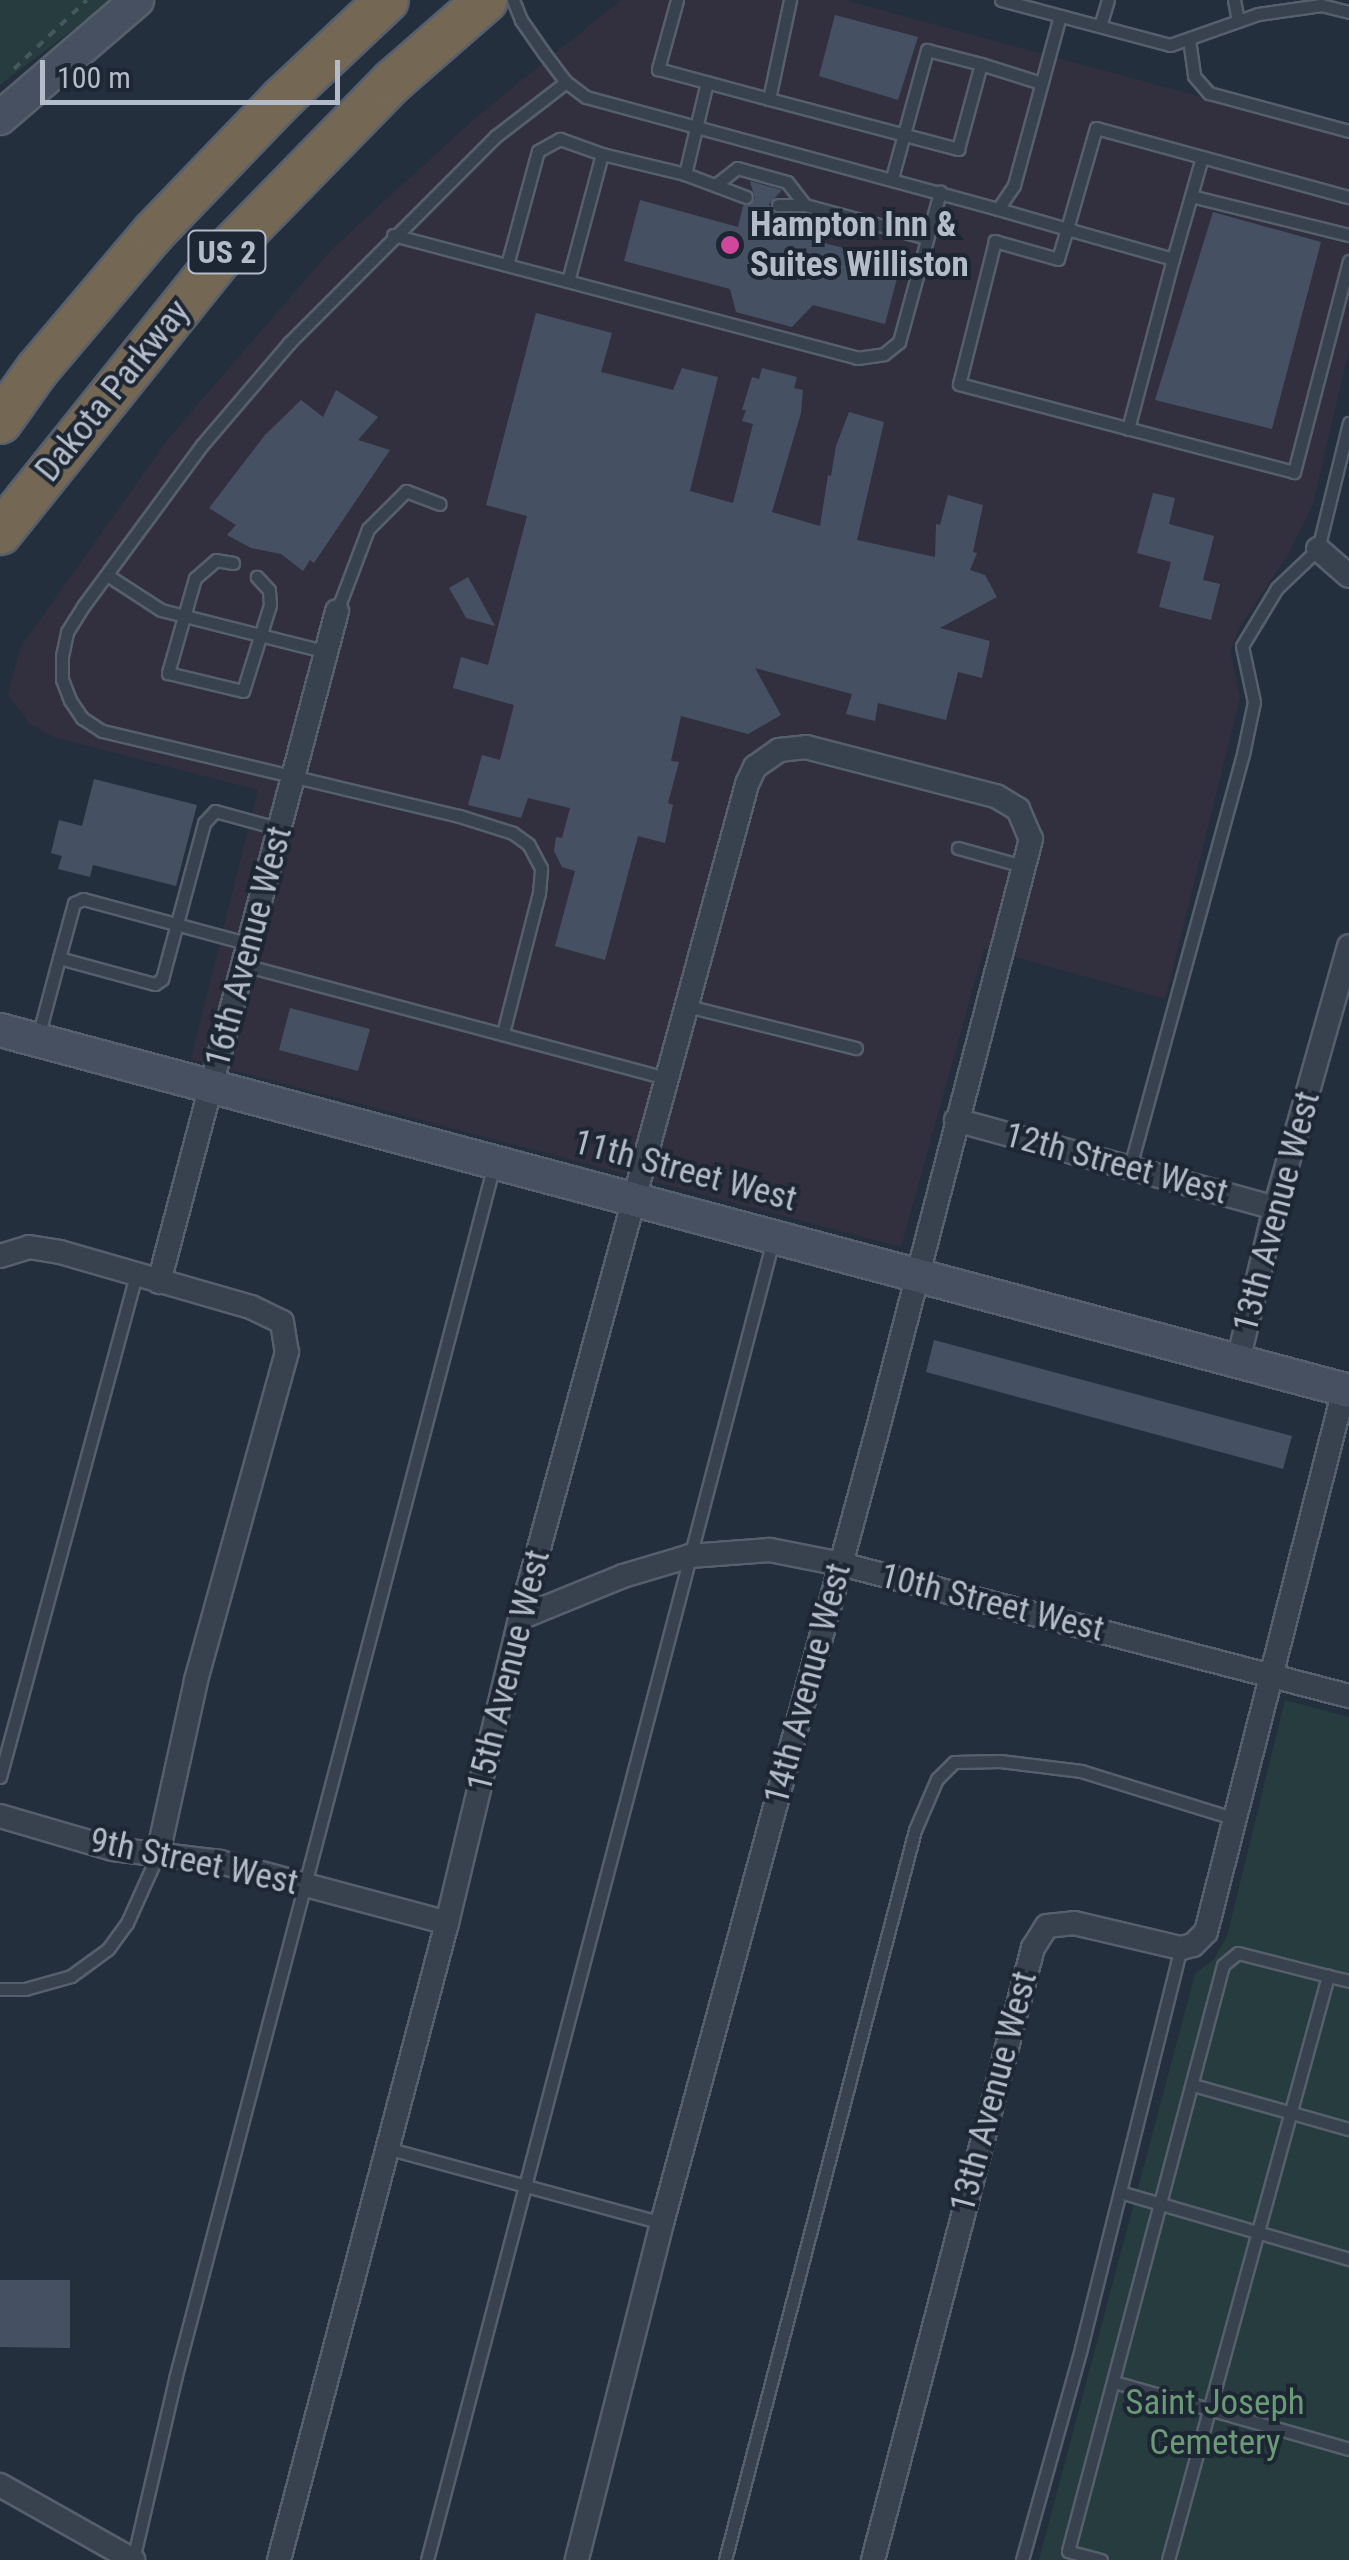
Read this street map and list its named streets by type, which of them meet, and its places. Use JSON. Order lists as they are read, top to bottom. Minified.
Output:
{"streets":{"highway":["US 2","Dakota Parkway"],"main road":["11th Street West"],"street":["16th Avenue West","12th Street West","13th Avenue West","10th Street West","15th Avenue West","14th Avenue West","9th Street West"]},"crossings":[["16th Avenue West","11th Street West"],["12th Street West","13th Avenue West"],["12th Street West","14th Avenue West"],["11th Street West","13th Avenue West"],["11th Street West","15th Avenue West"],["11th Street West","14th Avenue West"],["10th Street West","15th Avenue West"],["10th Street West","14th Avenue West"],["15th Avenue West","14th Avenue West"],["15th Avenue West","9th Street West"]],"parks":["Saint Joseph Cemetery"],"places":["Hampton Inn & Suites Williston"],"scale_bar":"100 m"}
